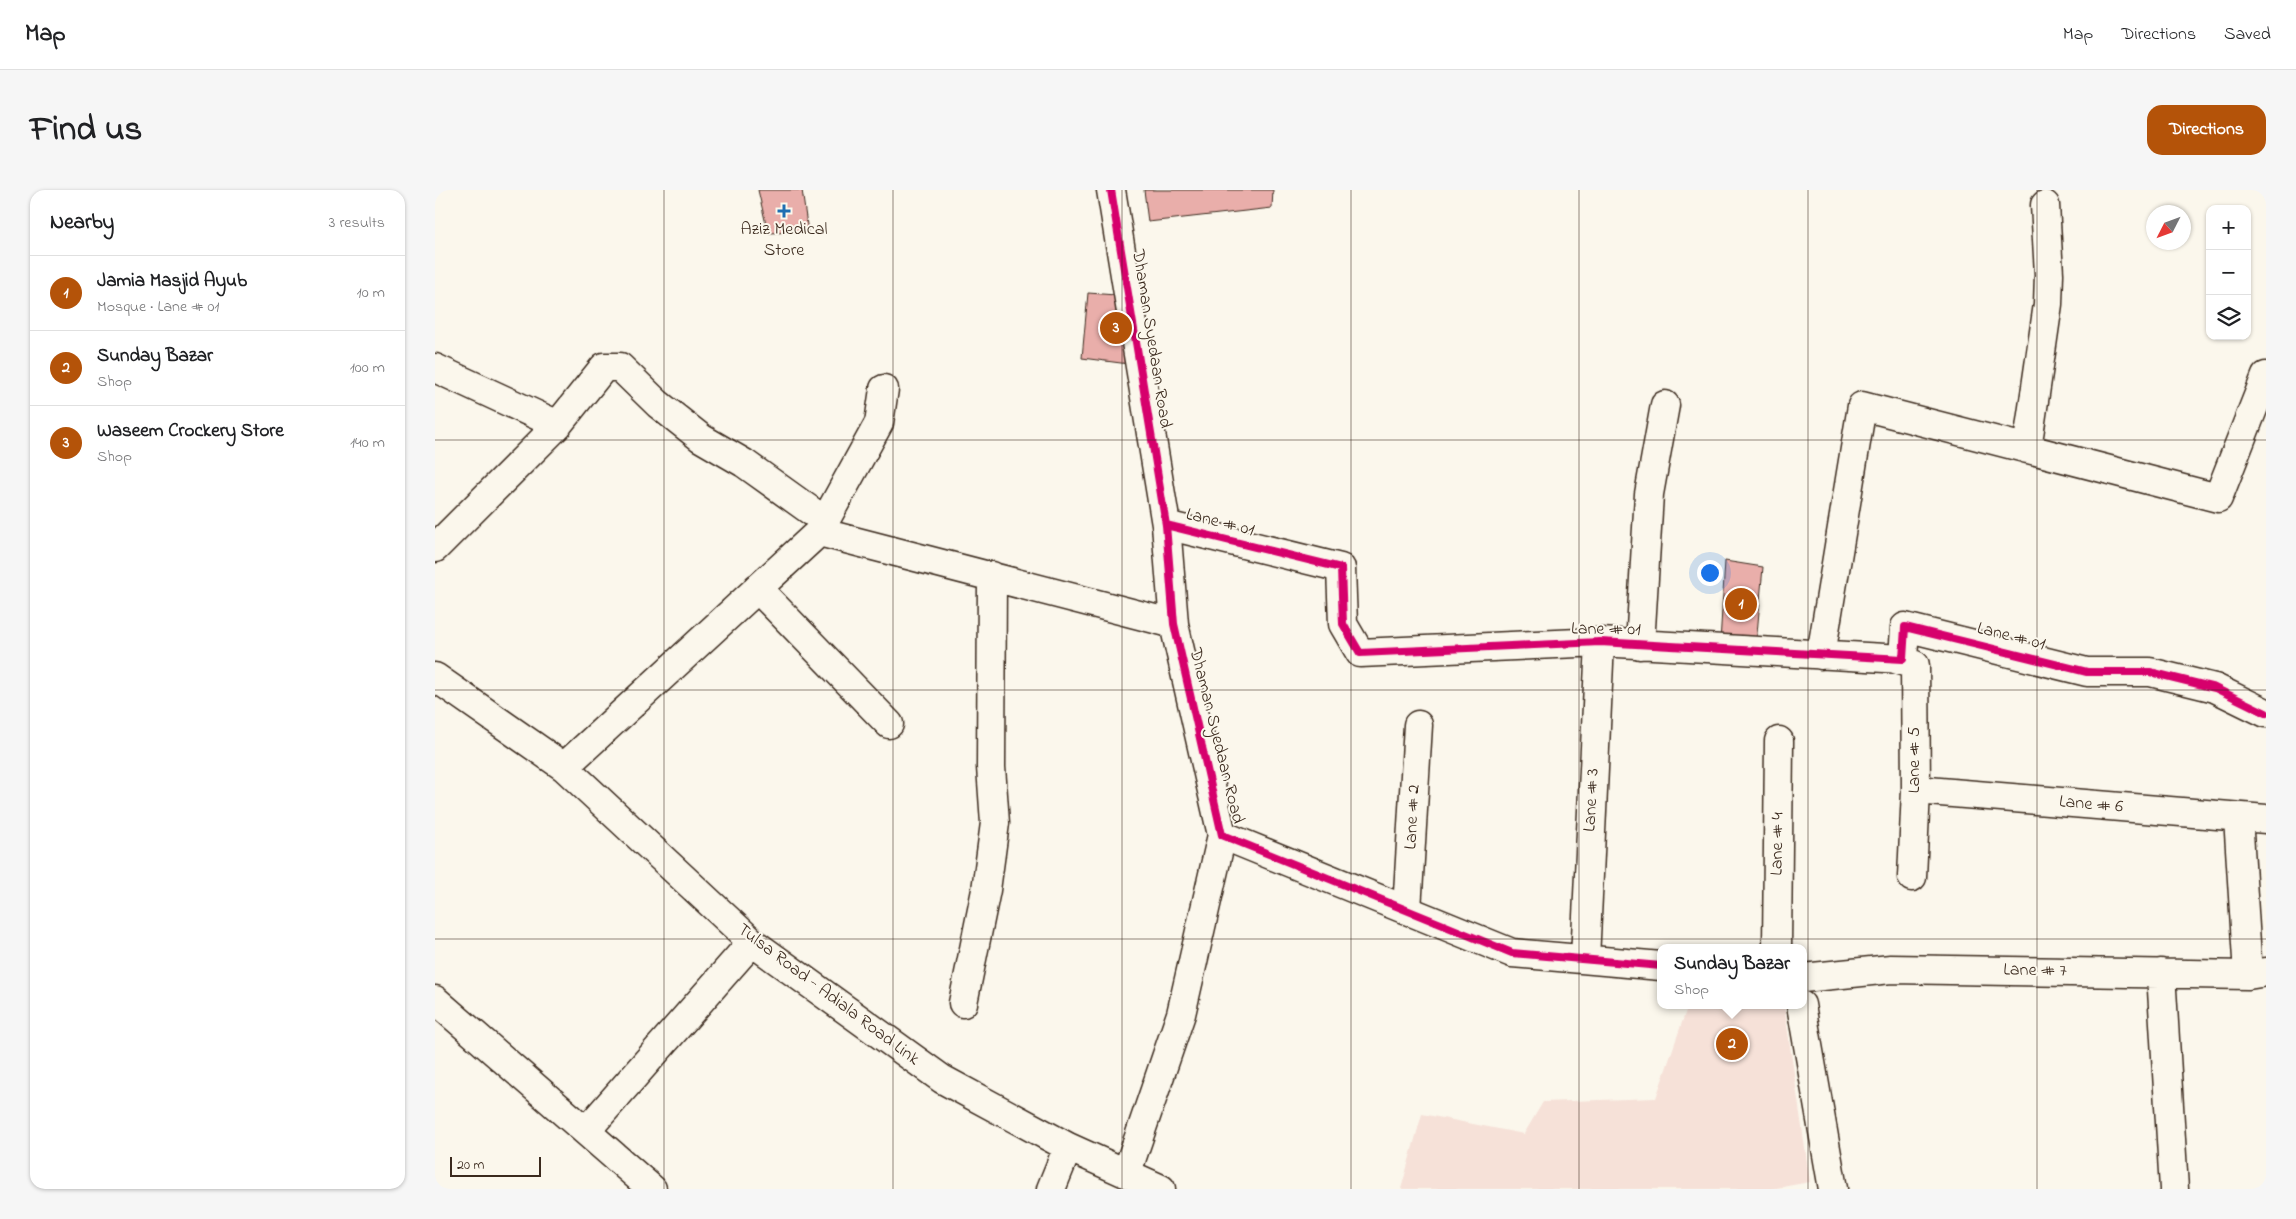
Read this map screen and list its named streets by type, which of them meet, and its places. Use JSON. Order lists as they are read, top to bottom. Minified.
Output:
{"streets":{"street":["Dhaman Syedaan Road","Lane # 01","Lane # 5","Lane # 3","Lane # 6","Lane # 2","Lane # 4","Lane # 7","Tulsa Road - Adiala Road Link"]},"crossings":[["Dhaman Syedaan Road","Lane # 01"],["Dhaman Syedaan Road","Lane # 3"],["Dhaman Syedaan Road","Lane # 2"],["Lane # 01","Lane # 5"],["Lane # 01","Lane # 3"],["Lane # 5","Lane # 6"]],"places":{"health":["Aziz Medical Store"]},"scale_bar":"20 m","north":"bottom left","page":{"header":"Map","nav":["Map","Directions","Saved"],"title":"Find us","buttons":"Directions","heading":["Nearby","3 results"],"map_buttons":["+","−"],"list":[{"mark":"1","name":"Jamia Masjid Ayub","note":"Mosque · Lane # 01","value":"10 m"},{"mark":"2","name":"Sunday Bazar","note":"Shop","value":"100 m"},{"mark":"3","name":"Waseem Crockery Store","note":"Shop","value":"140 m"}],"pins":["3","1","2"],"popup":["Sunday Bazar","Shop"],"scale":"20 m"}}
